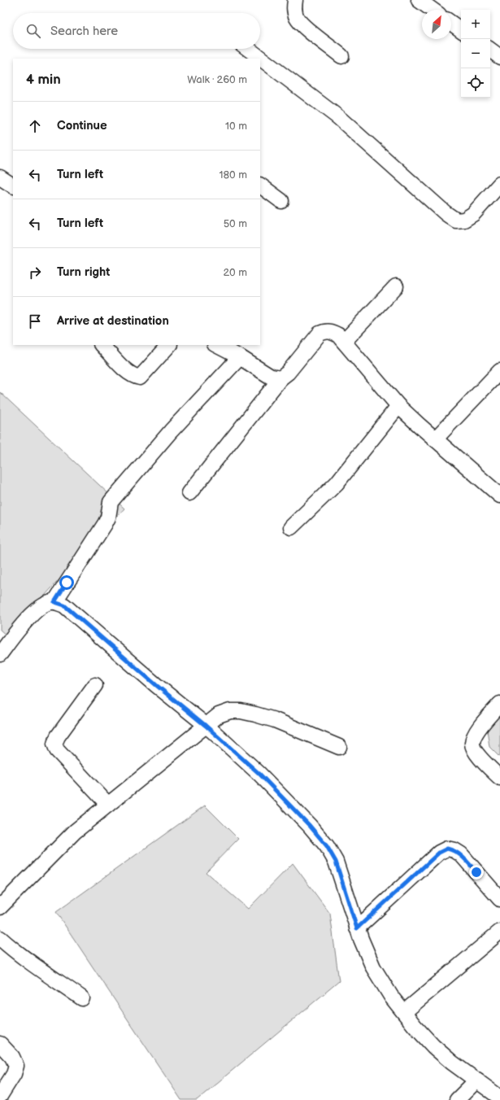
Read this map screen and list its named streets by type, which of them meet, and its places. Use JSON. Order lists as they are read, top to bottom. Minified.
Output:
{"north":"top right","page":{"map_buttons":["+","−"],"search":"Search here","heading":["4 min","Walk · 260 m"],"list":[["Continue","10 m"],["Turn left","180 m"],["Turn left","50 m"],["Turn right","20 m"],"Arrive at destination"]}}
